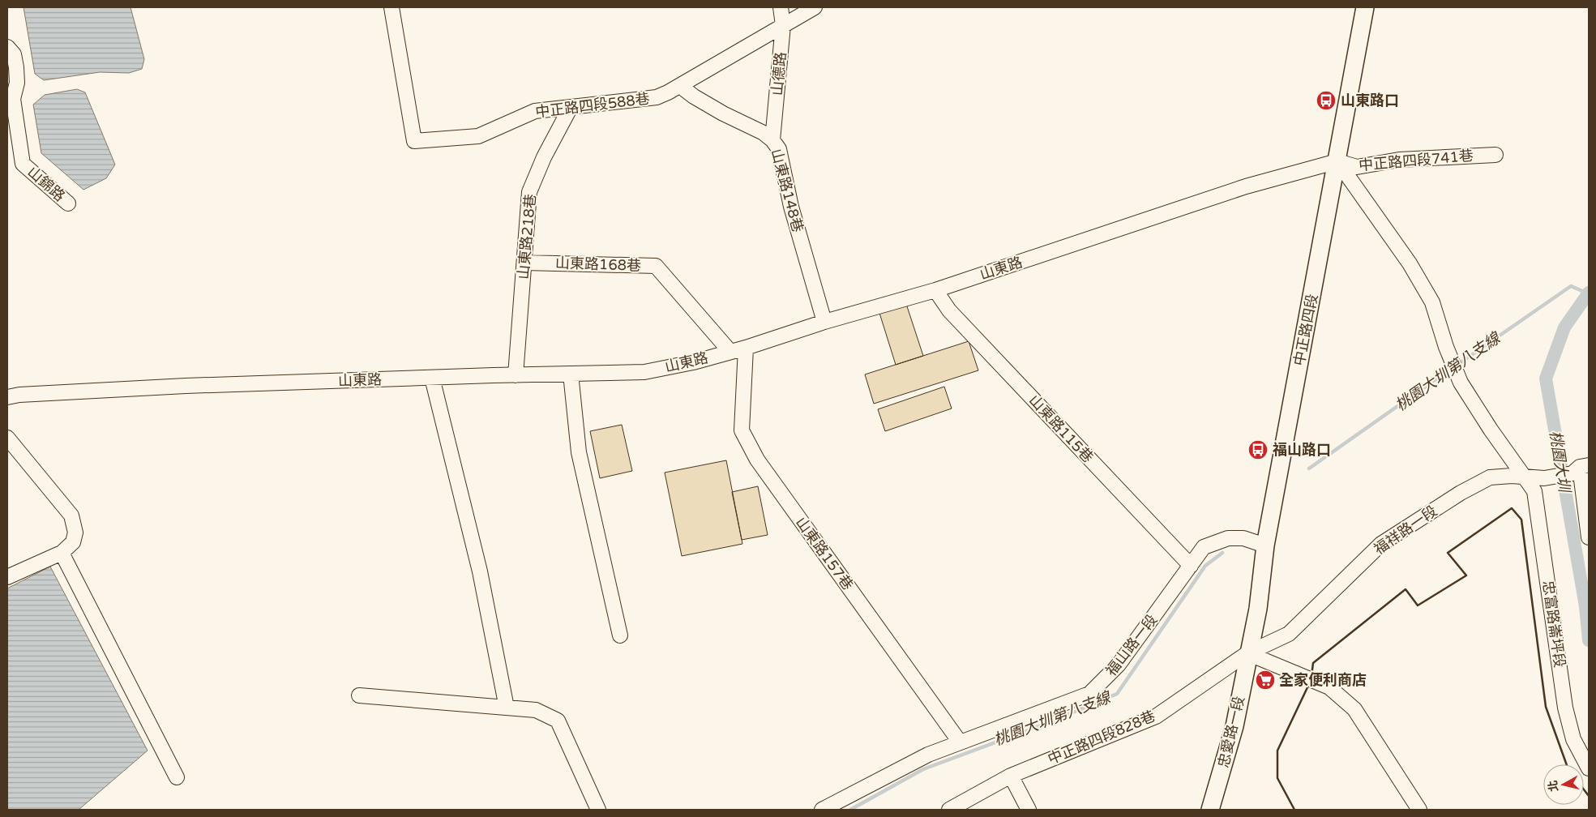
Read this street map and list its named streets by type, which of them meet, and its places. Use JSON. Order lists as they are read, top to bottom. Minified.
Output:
{"streets":{"main road":["中正路四段","忠愛路一段"],"street":["山德路","中正路四段588巷","中正路四段741巷","山錦路","山東路148巷","山東路218巷","山東路168巷","山東路","山東路115巷","福祥路一段","山東路157巷","忠富路崙坪段","福山路一段","中正路四段828巷"]},"crossings":[["山德路","中正路四段588巷"],["山德路","山東路148巷"],["中正路四段588巷","山東路148巷"],["中正路四段588巷","山東路218巷"],["中正路四段741巷","山東路"],["中正路四段741巷","中正路四段"],["中正路四段741巷","忠富路崙坪段"],["山東路148巷","山東路"],["山東路218巷","山東路168巷"],["山東路218巷","山東路"],["山東路168巷","山東路"],["山東路","中正路四段"],["山東路","山東路115巷"],["山東路","山東路157巷"],["山東路","忠富路崙坪段"],["中正路四段","福祥路一段"],["中正路四段","忠富路崙坪段"],["中正路四段","福山路一段"],["中正路四段","忠愛路一段"],["中正路四段","中正路四段828巷"],["山東路115巷","福山路一段"],["福祥路一段","忠富路崙坪段"],["福祥路一段","忠愛路一段"],["福祥路一段","中正路四段828巷"],["山東路157巷","福山路一段"],["忠愛路一段","中正路四段828巷"]],"water":["桃園大圳第八支線","桃園大圳"],"places":{"bus stop":["山東路口","福山路口"],"supermarket":["全家便利商店"]},"north":"left"}
